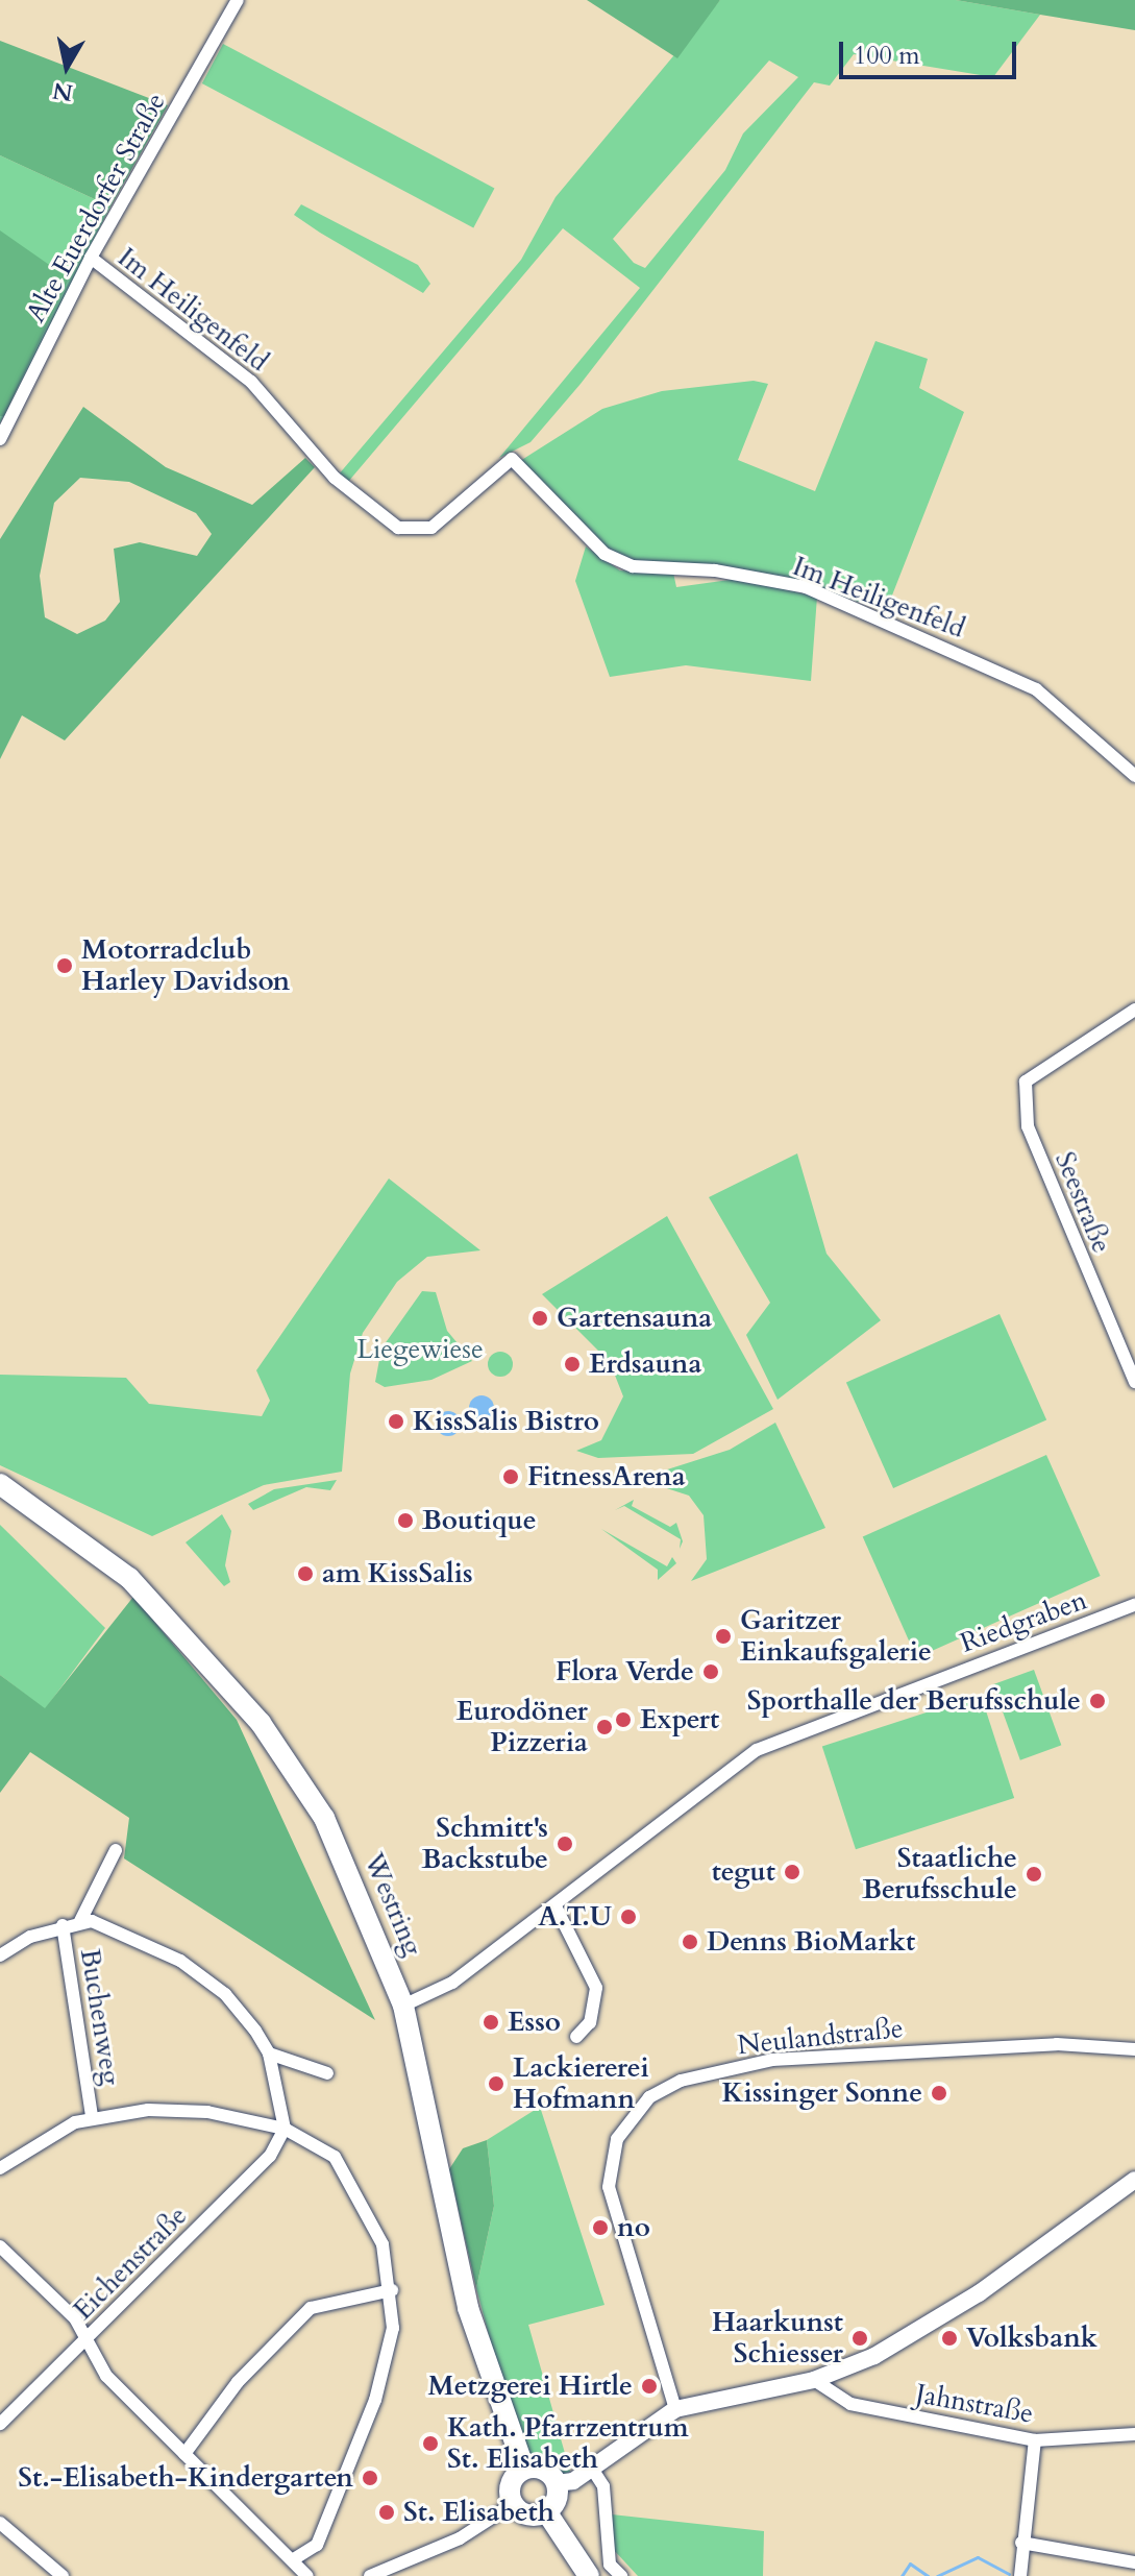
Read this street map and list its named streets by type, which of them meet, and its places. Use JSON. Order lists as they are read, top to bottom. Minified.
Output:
{"streets":{"main road":["Westring"],"street":["Alte Euerdorfer Straße","Im Heiligenfeld","Seestraße","Riedgraben","Buchenweg","Neulandstraße","Eichenstraße","Jahnstraße"]},"crossings":[["Alte Euerdorfer Straße","Im Heiligenfeld"],["Riedgraben","Westring"]],"parks":["Liegewiese"],"places":["Motorradclub Harley Davidson","Gartensauna","Erdsauna","KissSalis Bistro","FitnessArena","Boutique","am KissSalis","Garitzer Einkaufsgalerie","Flora Verde","Sporthalle der Berufsschule","Expert","Eurodöner Pizzeria","Schmitt's Backstube","tegut","Staatliche Berufsschule","A.T.U","Denns BioMarkt","Esso","Lackiererei Hofmann","Kissinger Sonne","no","Haarkunst Schiesser","Volksbank","Metzgerei Hirtle","Kath. Pfarrzentrum St. Elisabeth","St.-Elisabeth-Kindergarten","St. Elisabeth"],"scale_bar":"100 m","north":"bottom"}
